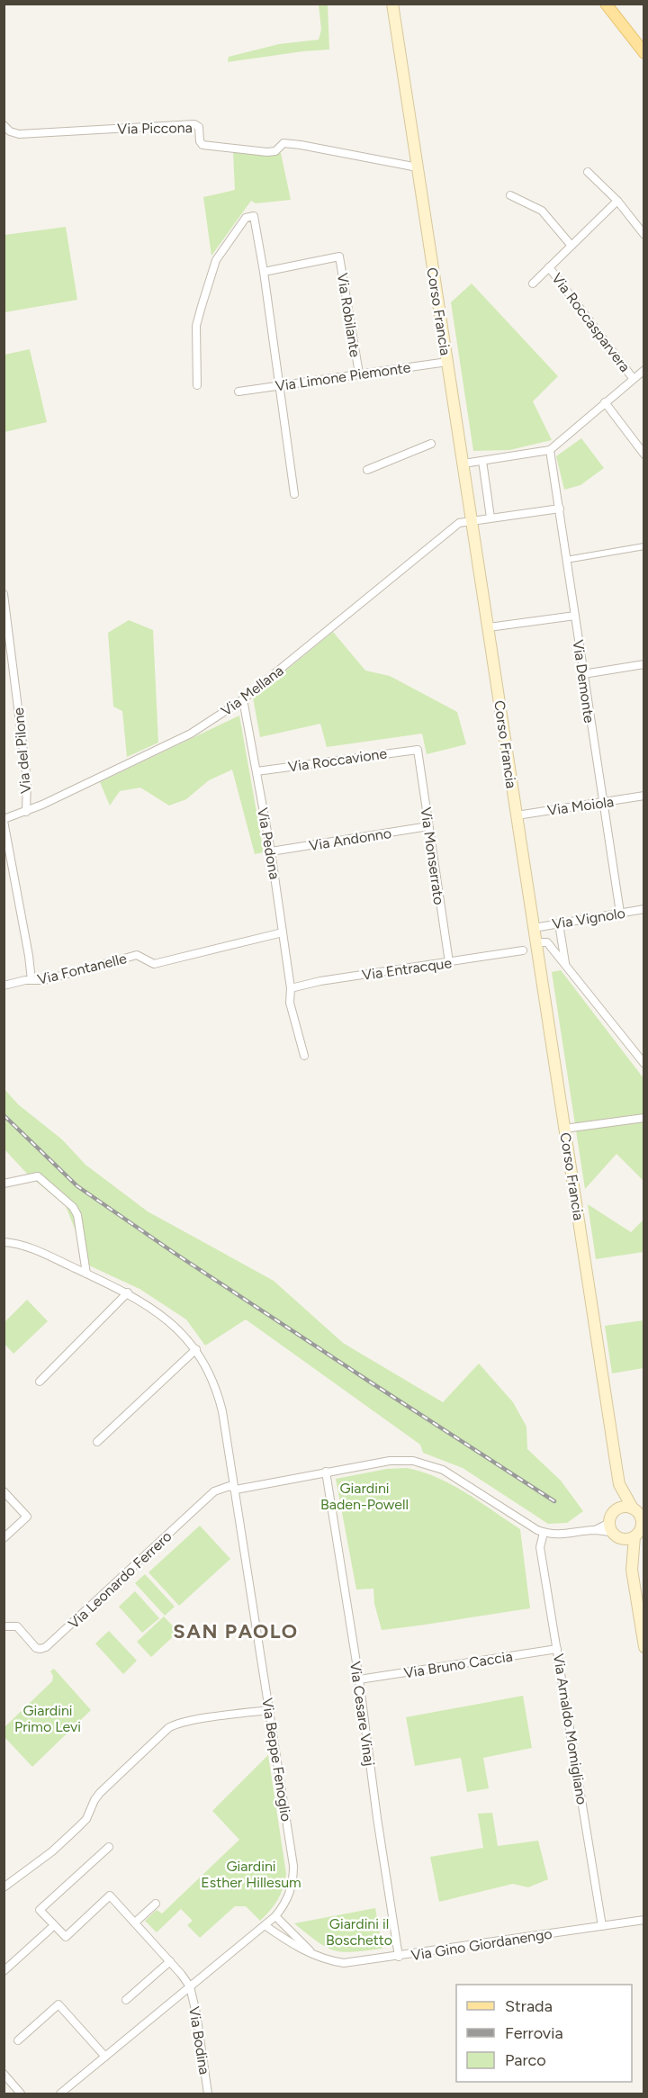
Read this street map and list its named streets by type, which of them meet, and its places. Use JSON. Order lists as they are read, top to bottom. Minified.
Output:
{"streets":{"main road":["Corso Francia"],"street":["Via Piccona","Via Robilante","Via Roccasparvera","Via Limone Piemonte","Via Demonte","Via Mellana","Via del Pilone","Via Roccavione","Via Moiola","Via Andonno","Via Pedona","Via Monserrato","Via Vignolo","Via Fontanelle","Via Entracque","Via Leonardo Ferrero","Via Bruno Caccia","Via Cesare Vinaj","Via Arnaldo Momigliano","Via Beppe Fenoglio","Via Gino Giordanengo","Via Bodina"]},"crossings":[["Via Piccona","Corso Francia"],["Corso Francia","Via Limone Piemonte"],["Corso Francia","Via Mellana"],["Corso Francia","Via Moiola"],["Corso Francia","Via Vignolo"],["Via Robilante","Via Limone Piemonte"],["Via Demonte","Via Mellana"],["Via Demonte","Via Moiola"],["Via Demonte","Via Vignolo"],["Via Mellana","Via del Pilone"],["Via Mellana","Via Pedona"],["Via Roccavione","Via Pedona"],["Via Roccavione","Via Monserrato"],["Via Andonno","Via Pedona"],["Via Andonno","Via Monserrato"],["Via Pedona","Via Fontanelle"],["Via Pedona","Via Entracque"],["Via Monserrato","Via Entracque"],["Via Leonardo Ferrero","Via Beppe Fenoglio"],["Via Bruno Caccia","Via Cesare Vinaj"],["Via Bruno Caccia","Via Arnaldo Momigliano"],["Via Cesare Vinaj","Via Gino Giordanengo"],["Via Arnaldo Momigliano","Via Gino Giordanengo"],["Via Beppe Fenoglio","Via Gino Giordanengo"],["Via Beppe Fenoglio","Via Bodina"]],"districts":["SAN PAOLO"],"parks":["Giardini Baden-Powell","Giardini Primo Levi","Giardini Esther Hillesum","Giardini il Boschetto"],"legend":["Strada","Ferrovia","Parco"]}
